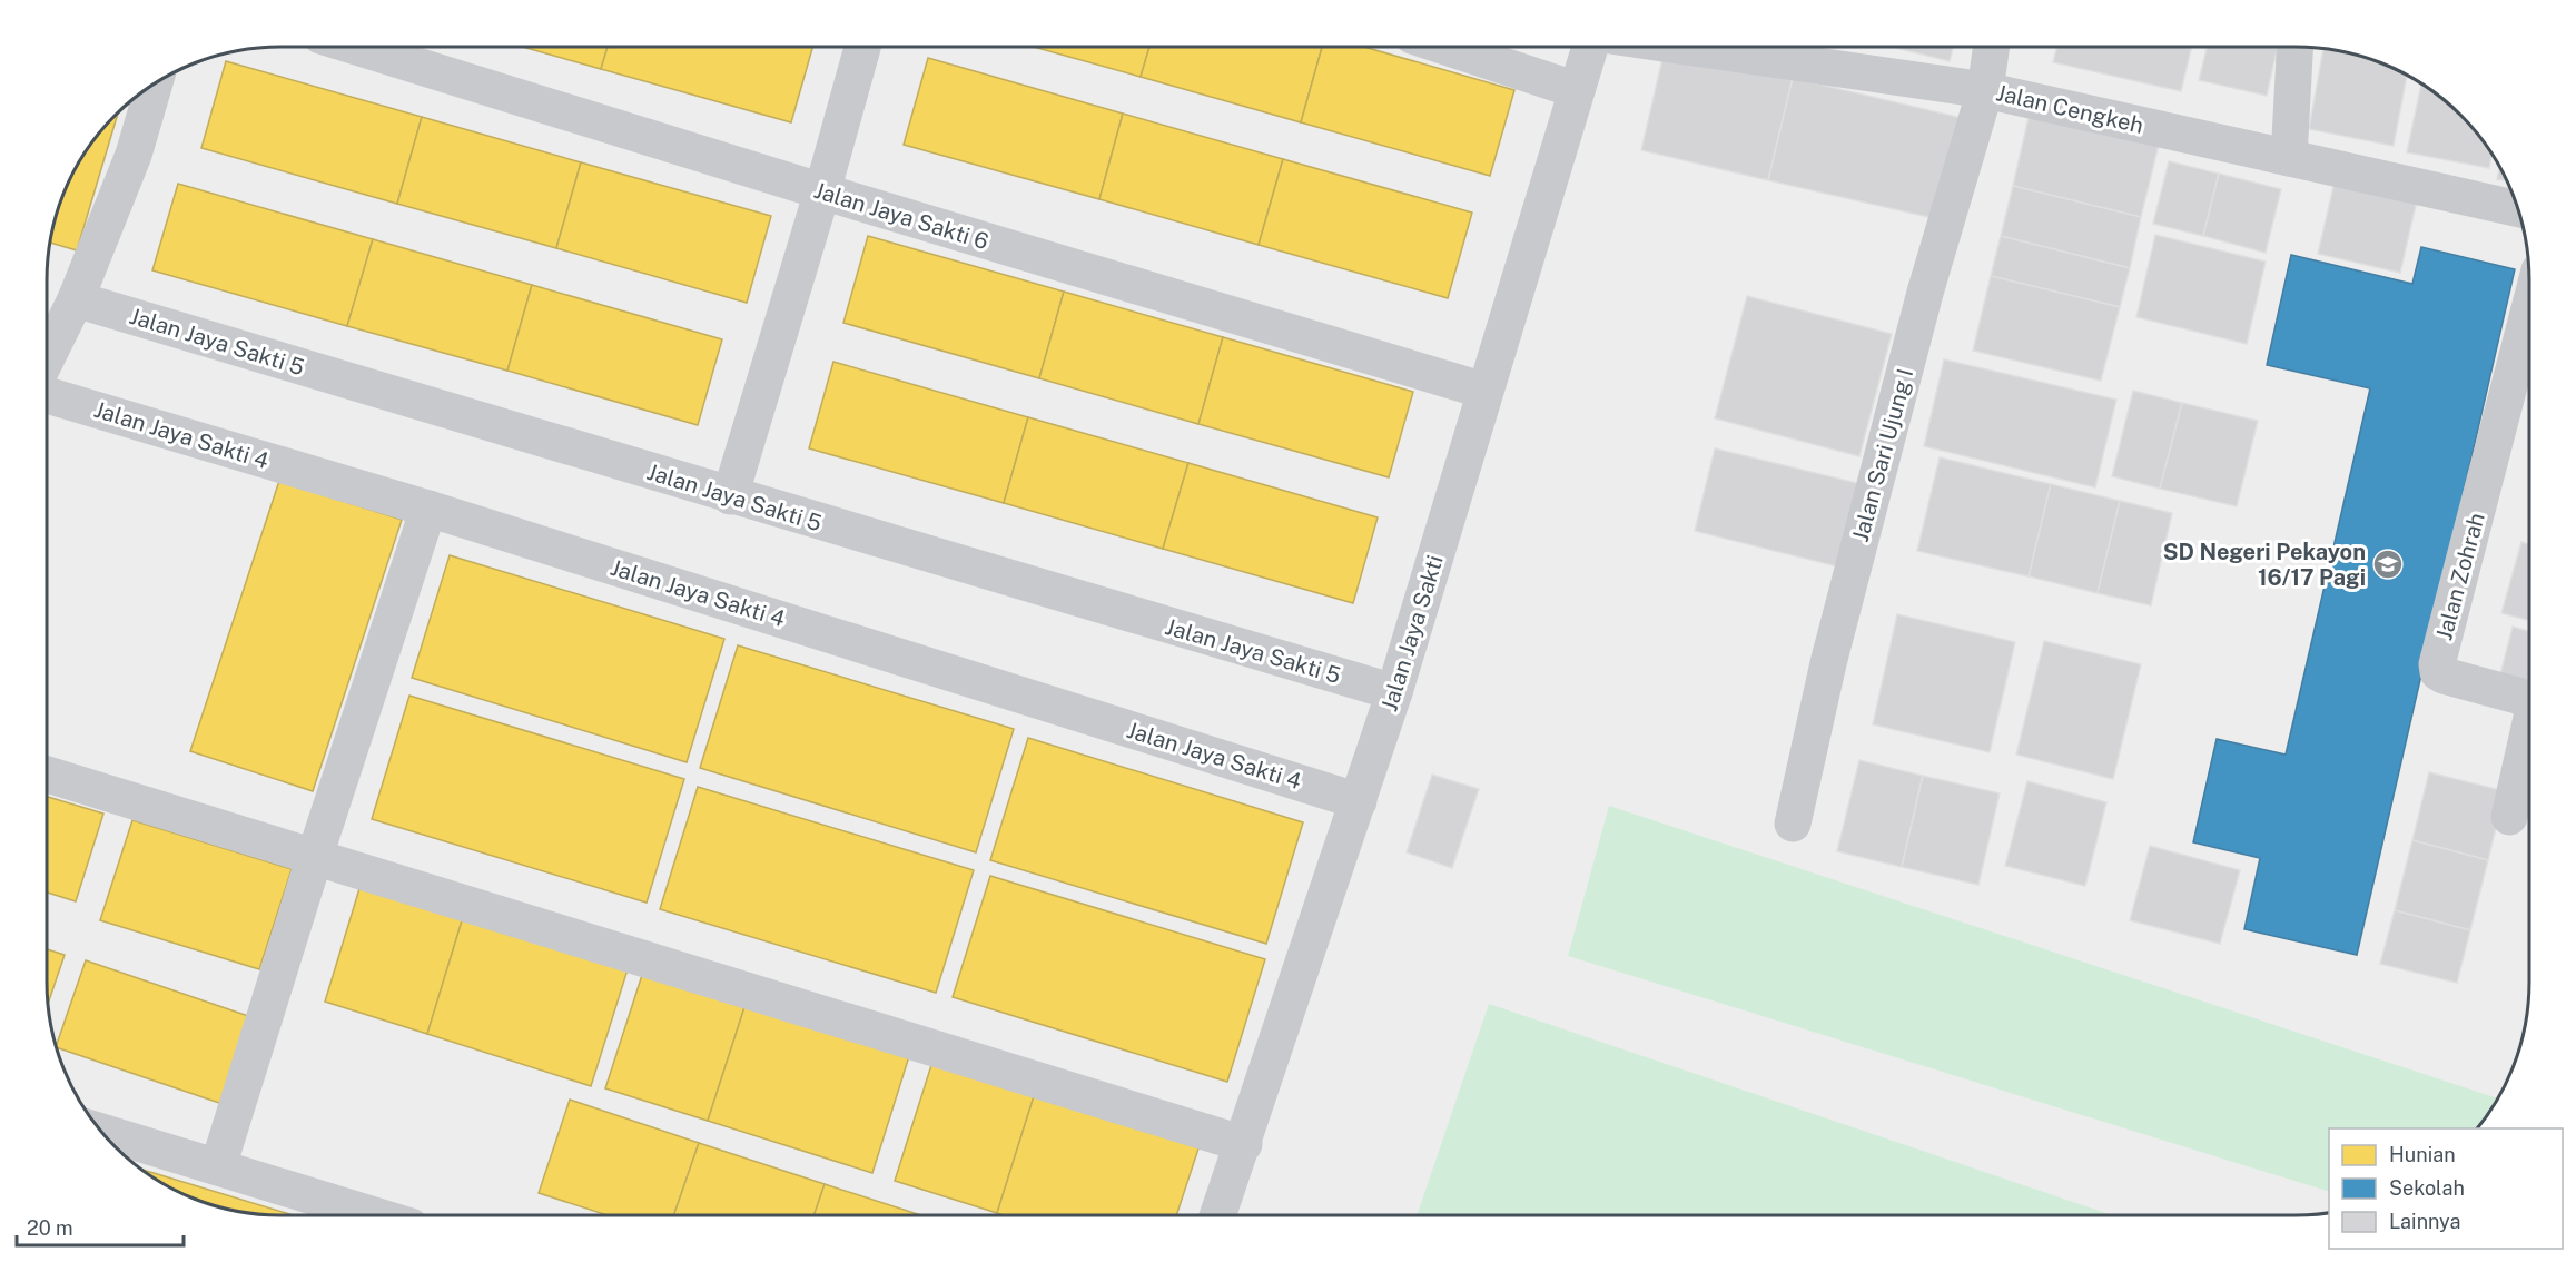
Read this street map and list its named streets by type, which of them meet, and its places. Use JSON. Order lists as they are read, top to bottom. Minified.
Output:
{"streets":{"street":["Jalan Cengkeh","Jalan Jaya Sakti 6","Jalan Jaya Sakti 5","Jalan Jaya Sakti 4","Jalan Sari Ujung I","Jalan Zohrah","Jalan Jaya Sakti"]},"crossings":[["Jalan Cengkeh","Jalan Sari Ujung I"],["Jalan Jaya Sakti 6","Jalan Jaya Sakti"],["Jalan Jaya Sakti 5","Jalan Jaya Sakti"],["Jalan Jaya Sakti 4","Jalan Jaya Sakti"]],"places":{"school or university":["SD Negeri Pekayon 16/17 Pagi"]},"legend":["Hunian","Sekolah","Lainnya"],"scale_bar":"20 m"}
